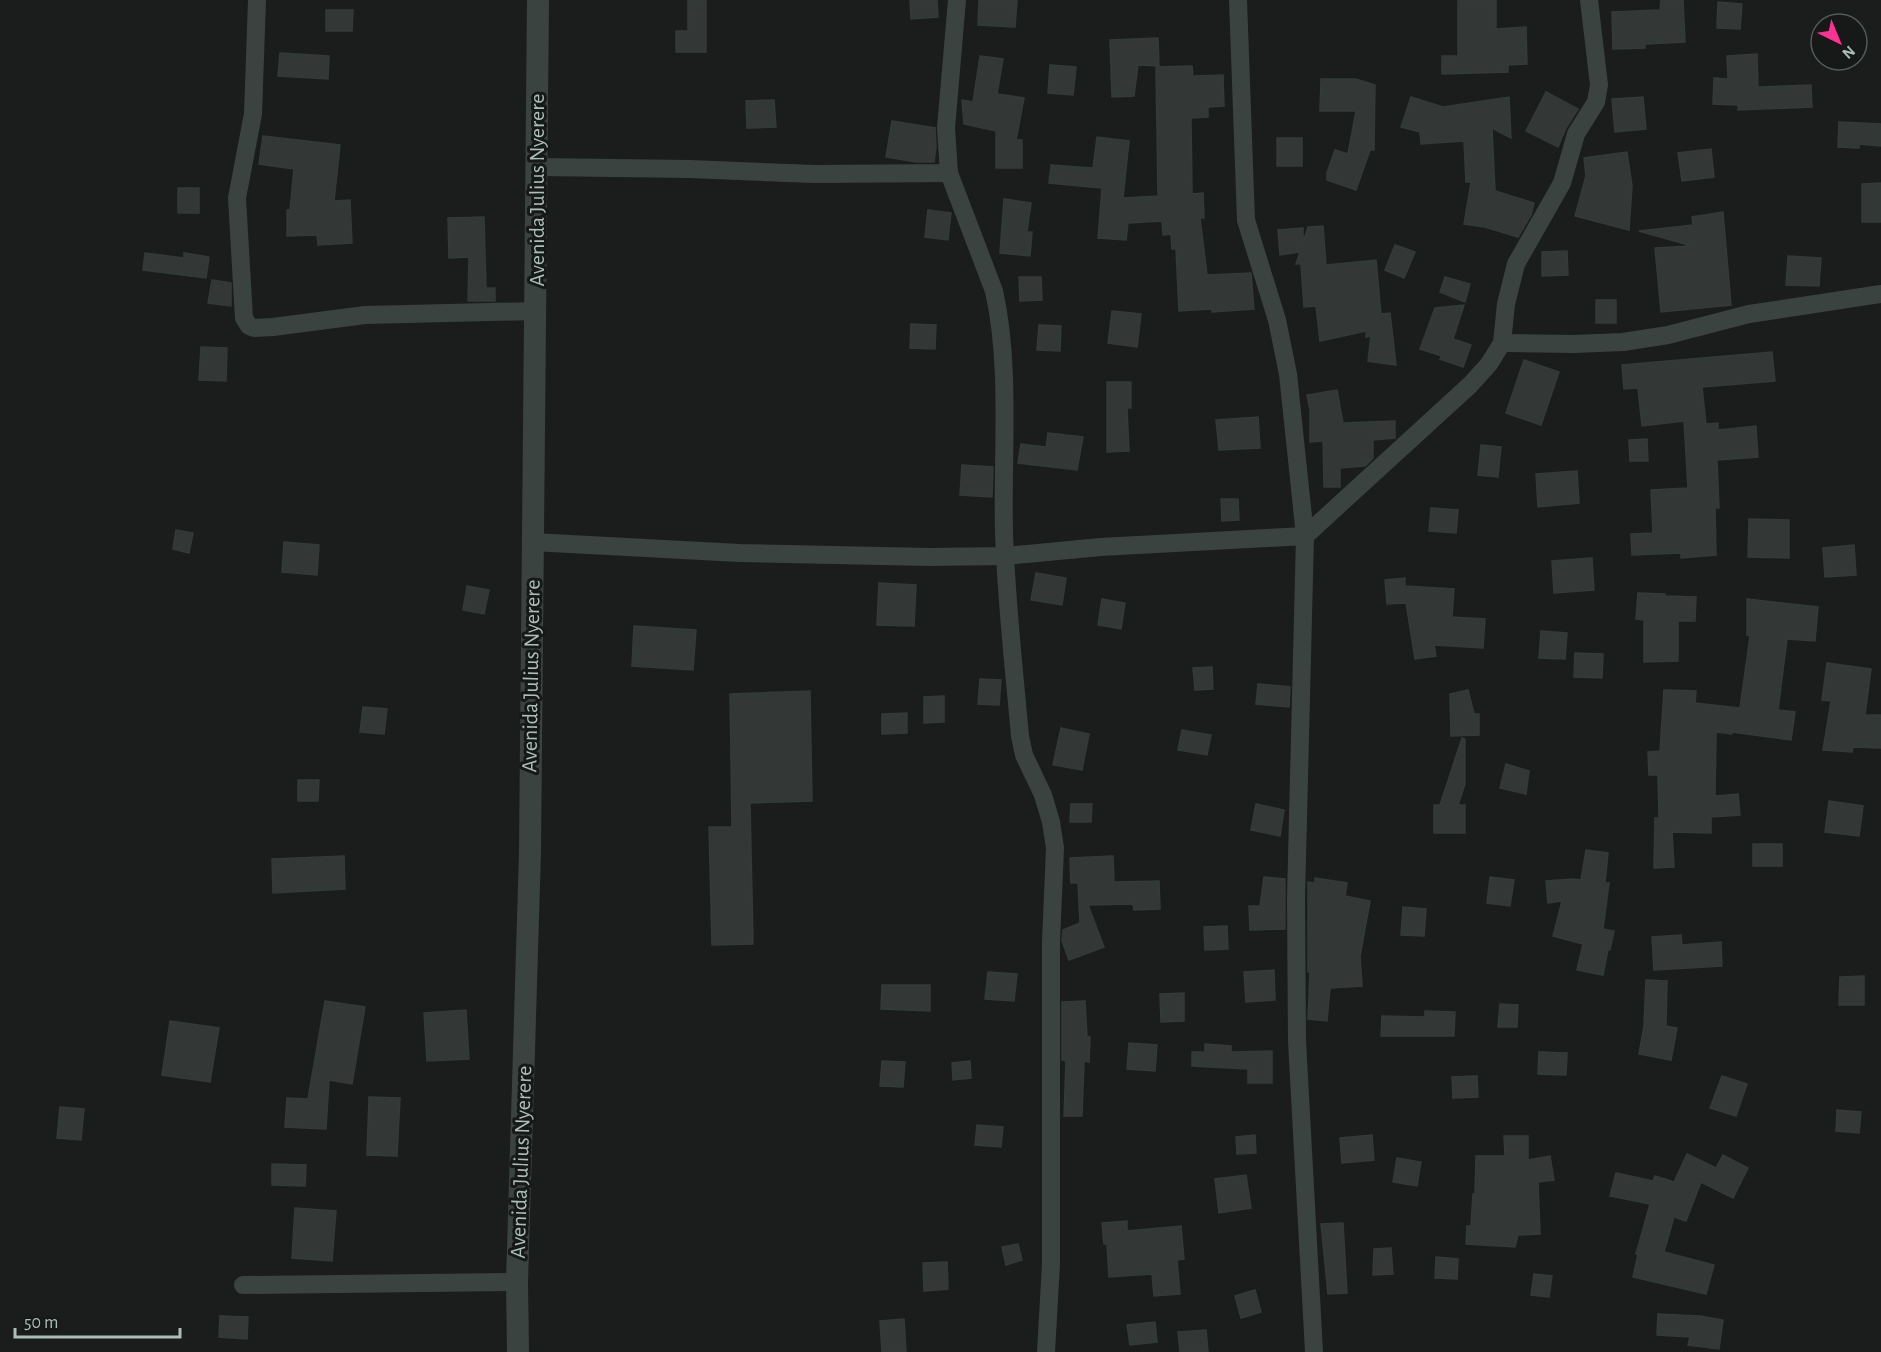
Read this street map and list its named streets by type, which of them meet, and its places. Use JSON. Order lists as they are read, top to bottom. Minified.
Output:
{"streets":{"street":["Avenida Julius Nyerere"]},"scale_bar":"50 m","north":"bottom right"}
